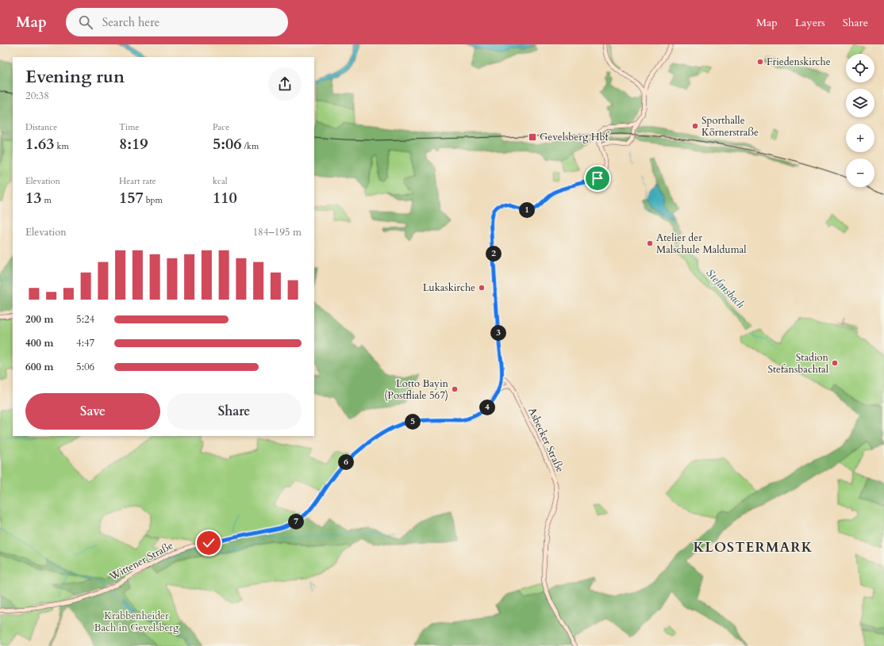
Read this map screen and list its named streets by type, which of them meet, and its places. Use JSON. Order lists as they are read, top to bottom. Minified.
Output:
{"streets":{"main road":["Asbecker Straße","Wittener Straße"]},"districts":["KLOSTERMARK"],"water":["Stefansbach"],"parks":["Krabbenheider Bach in Gevelsberg"],"places":{"other":["Friedenskirche","Sporthalle Körnerstraße","Atelier der Malschule Maldumal","Lukaskirche","Stadion Stefansbachtal","Lotto Bayin (Postfliale 567)"],"transit":["Gevelsberg Hbf"]},"page":{"header":"Map","search":"Search here","nav":["Map","Layers","Share"],"map_buttons":["+","−"],"heading":["Evening run","20:38"],"stats":[["Distance","1.63 km"],["Time","8:19"],["Pace","5:06 /km"],["Elevation","13 m"],["Heart rate","157 bpm"],["kcal","110"]],"pins":["1","2","3","4","5","6","7"],"chart":["Elevation","184–195 m"],"list":[{"name":"200 m","note":"5:24"},{"name":"400 m","note":"4:47"},{"name":"600 m","note":"5:06"}],"buttons":["Save","Share"]}}
